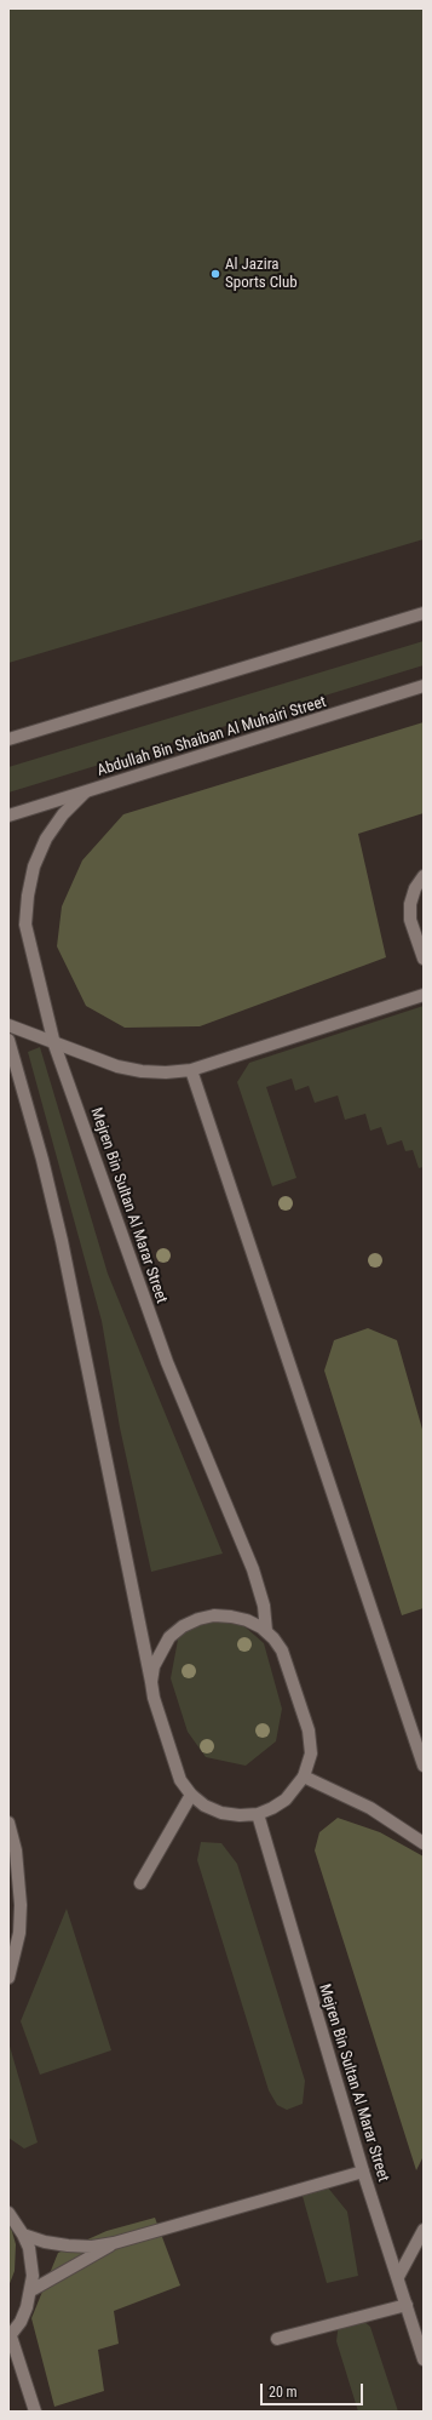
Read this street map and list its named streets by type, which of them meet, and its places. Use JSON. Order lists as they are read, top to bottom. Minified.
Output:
{"streets":{"street":["Abdullah Bin Shaiban Al Muhairi Street","Mejren Bin Sultan Al Marar Street"]},"crossings":[["Abdullah Bin Shaiban Al Muhairi Street","Mejren Bin Sultan Al Marar Street"]],"places":["Al Jazira Sports Club"],"scale_bar":"20 m"}
